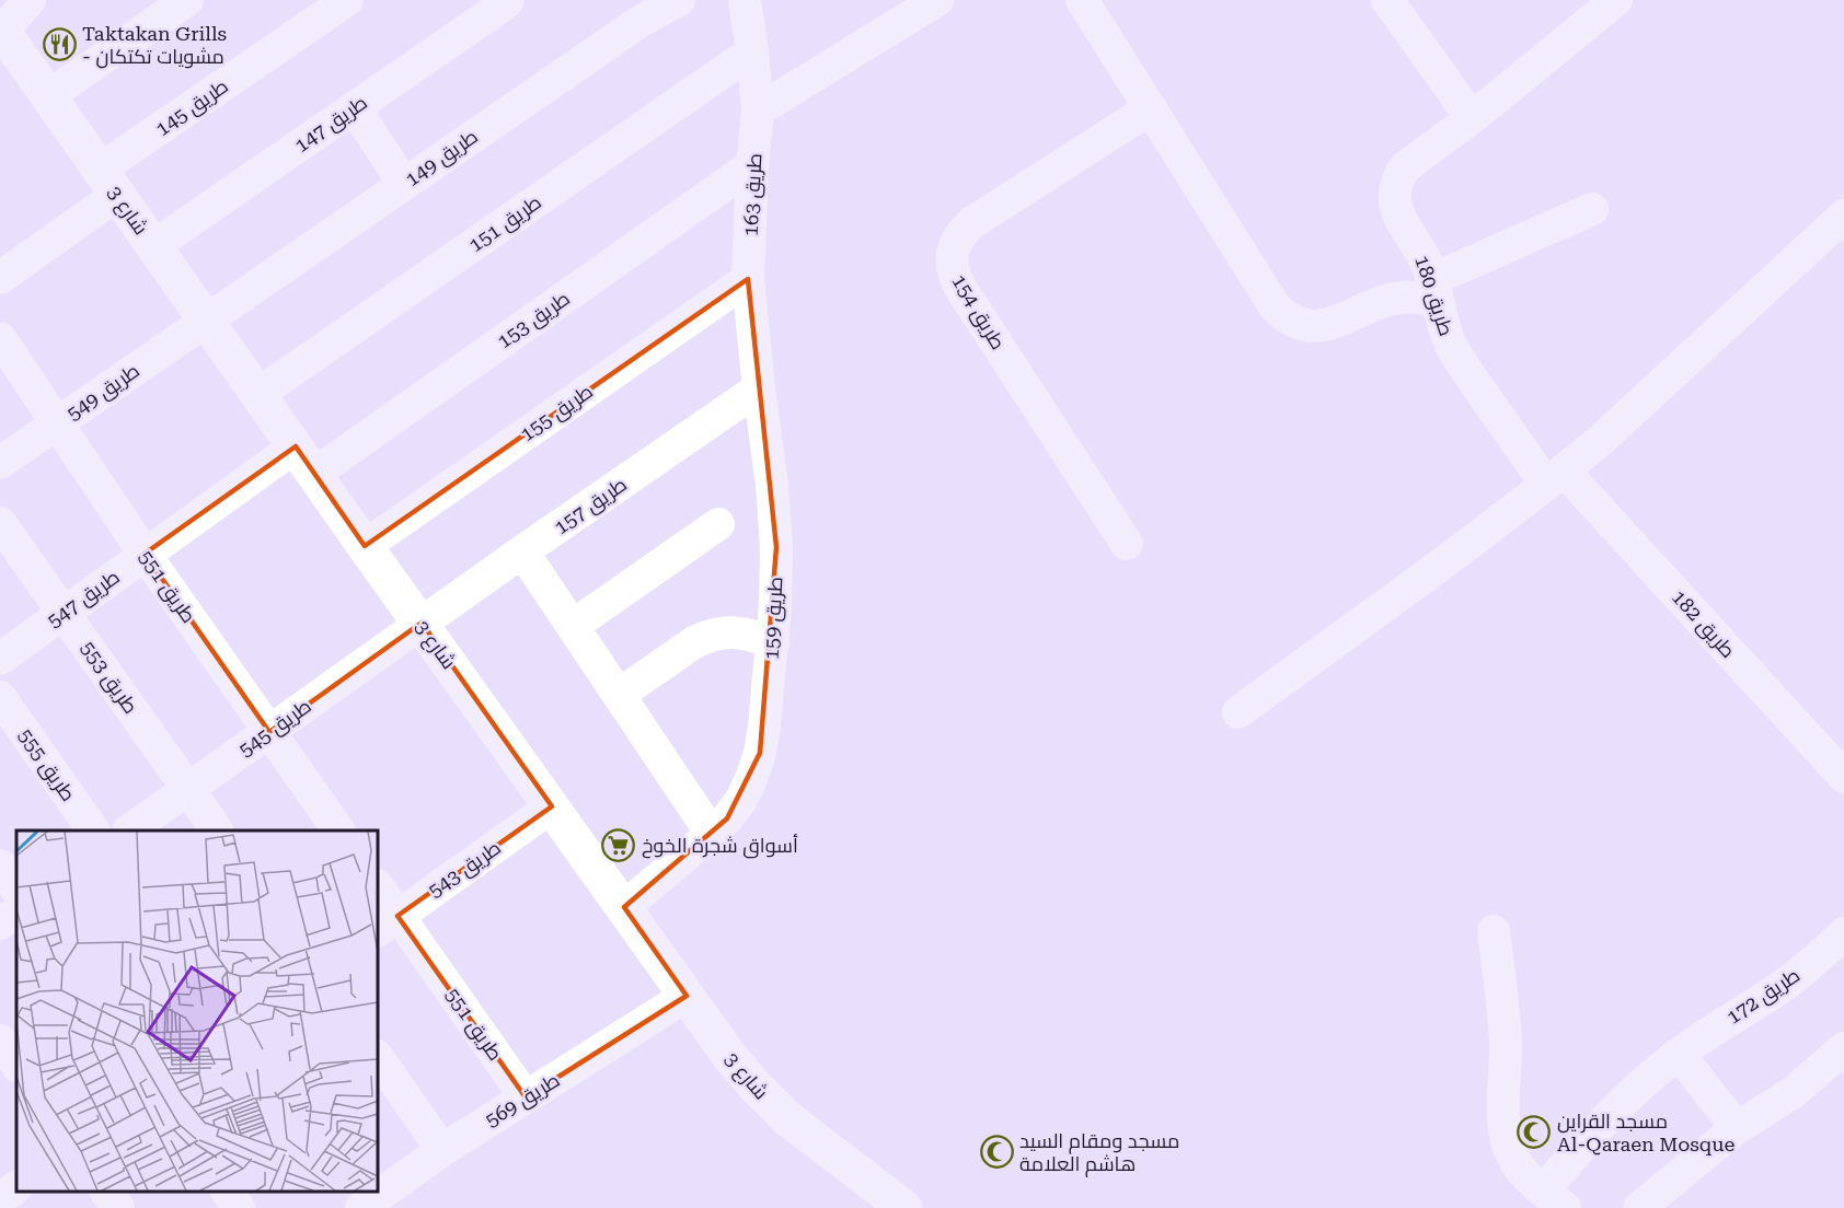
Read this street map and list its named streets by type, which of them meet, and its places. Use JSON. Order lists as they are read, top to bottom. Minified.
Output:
{"streets":{"street":["طريق 145","طريق 147","طريق 149","طريق 163","شارع 3","طريق 151","طريق 180","طريق 154","طريق 153","طريق 549","طريق 155","طريق 157","طريق 551","طريق 547","طريق 159","طريق 182","طريق 553","طريق 545","طريق 555","طريق 543","طريق 172","طريق 569"]},"crossings":[["طريق 145","شارع 3"],["طريق 147","شارع 3"],["طريق 149","شارع 3"],["طريق 149","طريق 549"],["طريق 163","طريق 151"],["طريق 163","طريق 153"],["طريق 163","طريق 155"],["طريق 163","طريق 157"],["طريق 163","طريق 159"],["شارع 3","طريق 151"],["شارع 3","طريق 153"],["شارع 3","طريق 549"],["شارع 3","طريق 155"],["شارع 3","طريق 157"],["شارع 3","طريق 547"],["شارع 3","طريق 159"],["شارع 3","طريق 545"],["شارع 3","طريق 543"],["شارع 3","طريق 569"],["طريق 180","طريق 182"],["طريق 153","طريق 547"],["طريق 549","طريق 551"],["طريق 157","طريق 159"],["طريق 157","طريق 545"],["طريق 551","طريق 547"],["طريق 551","طريق 545"],["طريق 551","طريق 543"],["طريق 551","طريق 569"],["طريق 547","طريق 553"],["طريق 553","طريق 545"]],"places":{"restaurant":["Taktakan Grills - مشويات تكتكان"],"supermarket":["أسواق شجرة الخوخ"],"mosque":["مسجد القراين Al-Qaraen Mosque","مسجد ومقام السيد هاشم العلامة"]}}
